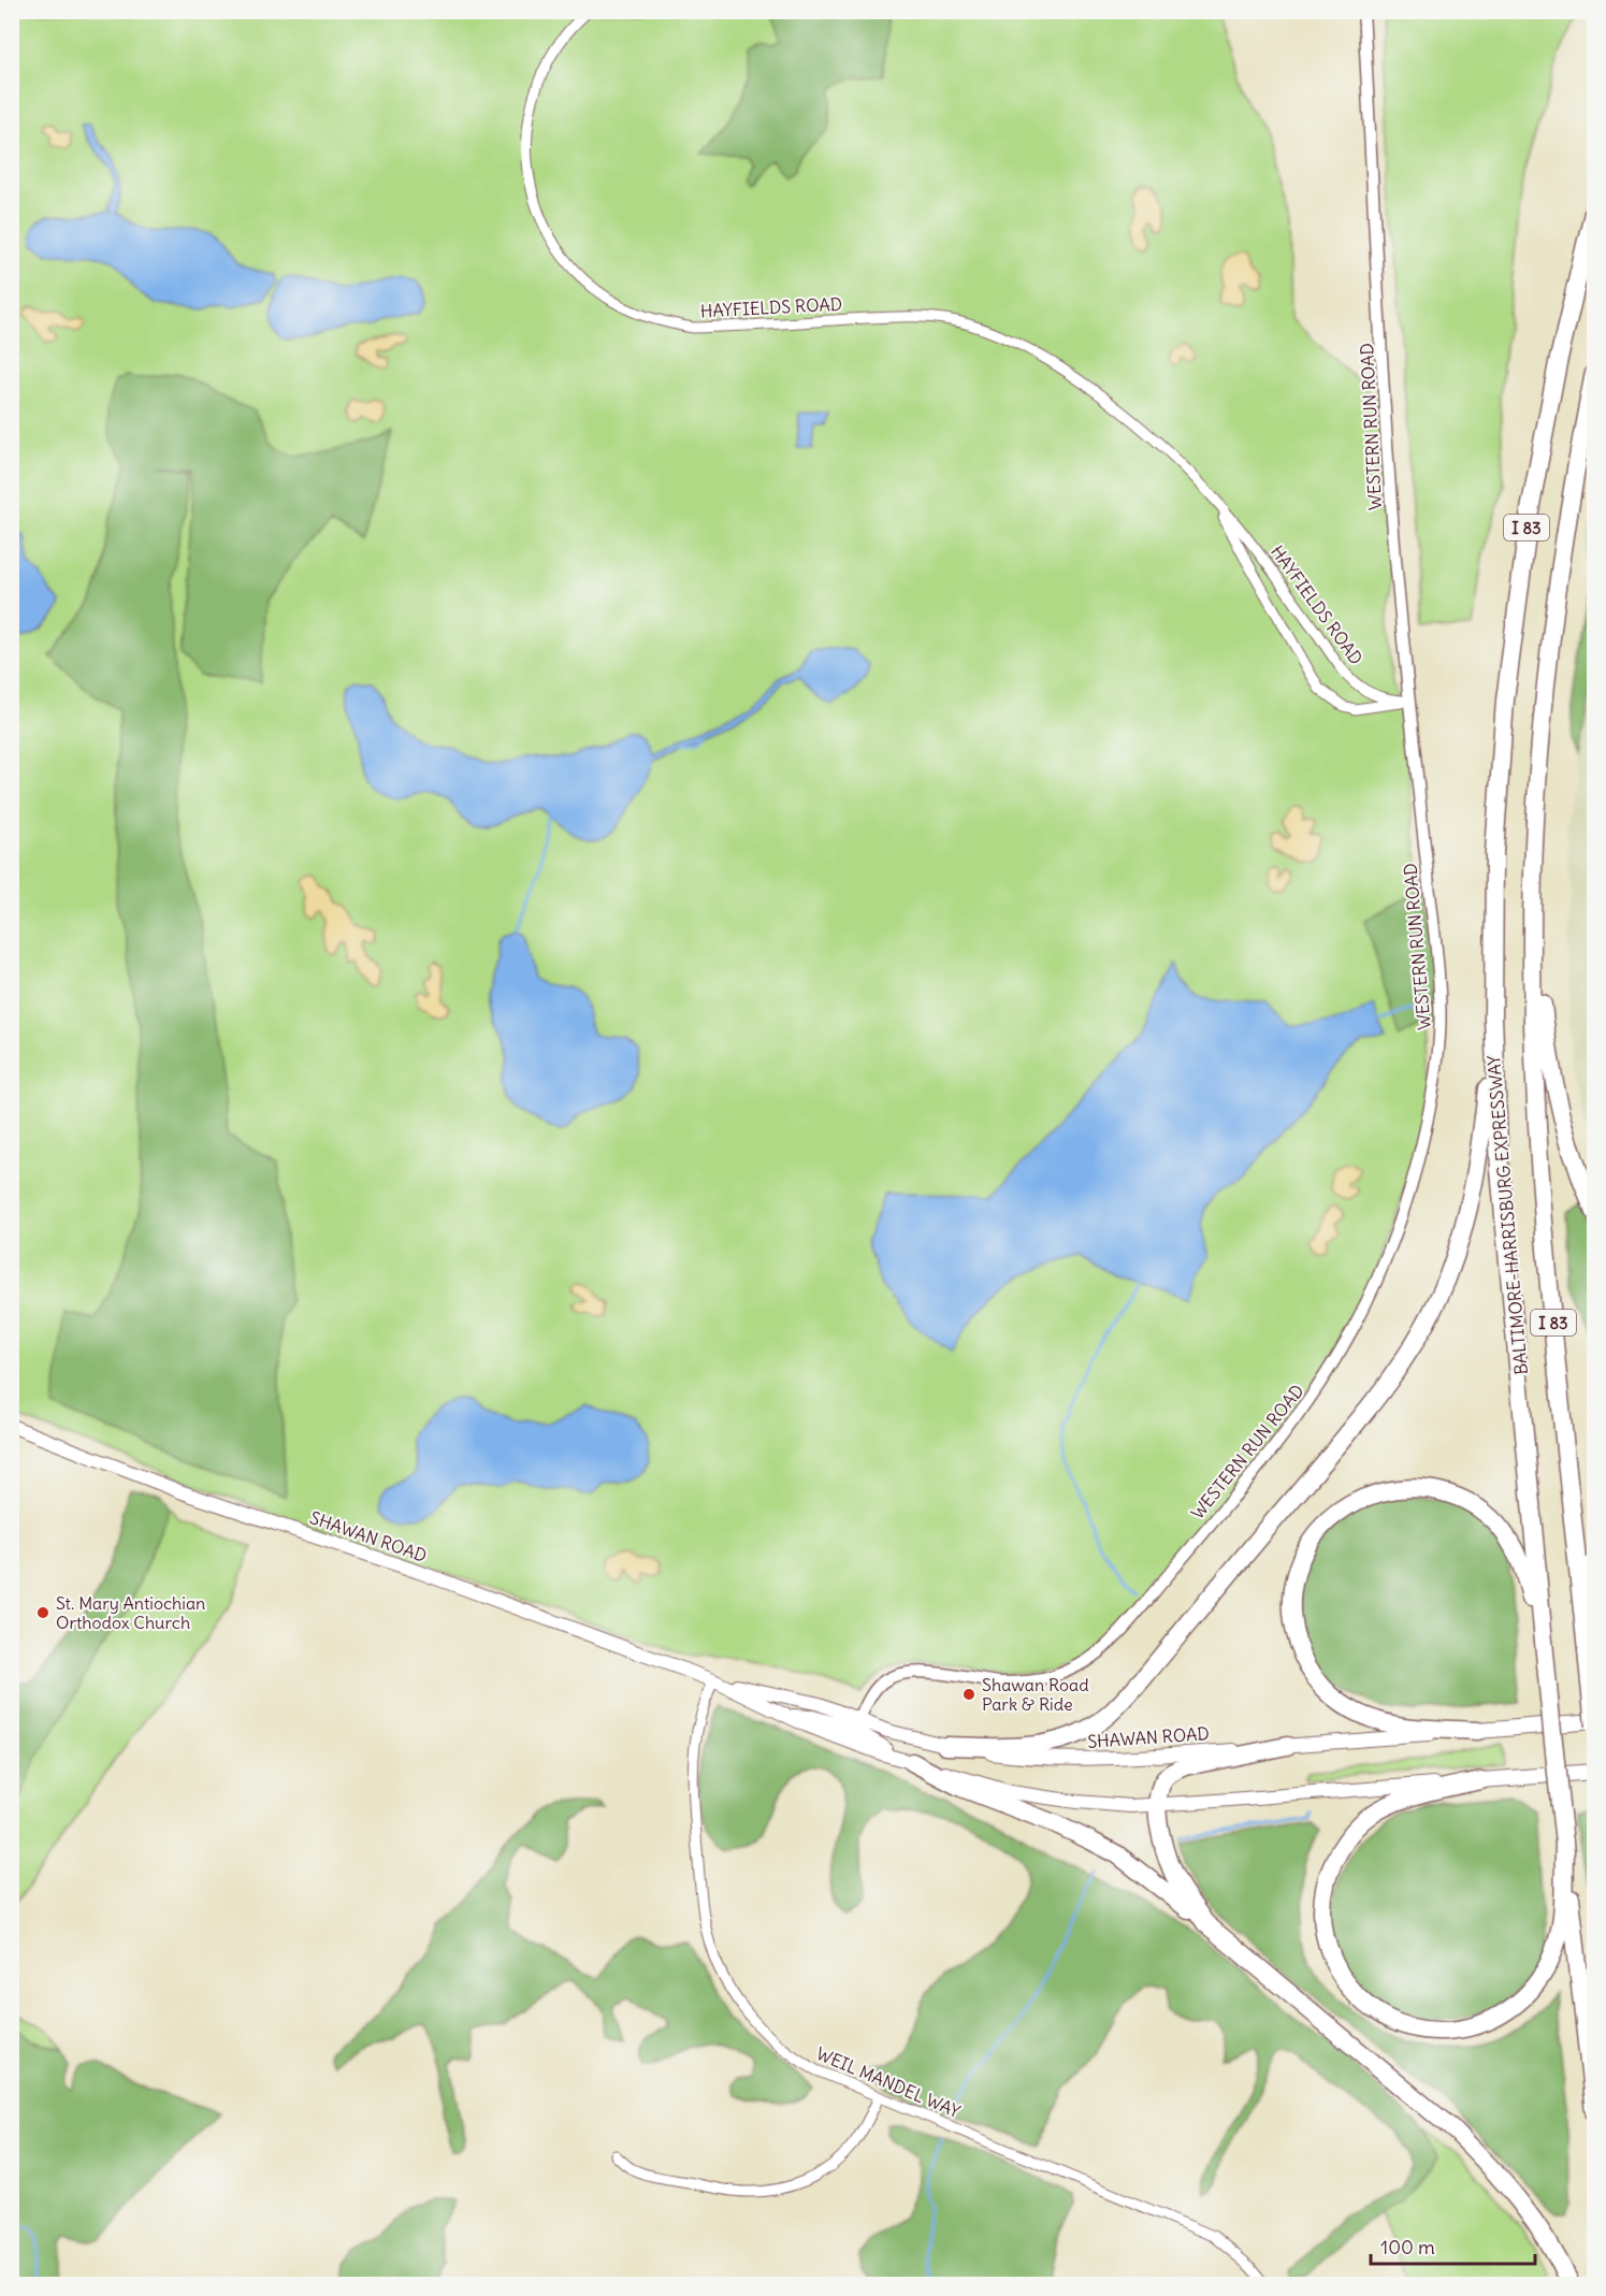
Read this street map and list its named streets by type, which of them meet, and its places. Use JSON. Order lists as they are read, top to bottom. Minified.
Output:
{"streets":{"highway":["I 83","BALTIMORE-HARRISBURG EXPRESSWAY"],"main road":["SHAWAN ROAD"],"street":["HAYFIELDS ROAD","WESTERN RUN ROAD","WEIL MANDEL WAY"]},"crossings":[["HAYFIELDS ROAD","WESTERN RUN ROAD"],["WESTERN RUN ROAD","SHAWAN ROAD"],["SHAWAN ROAD","WEIL MANDEL WAY"]],"places":["St. Mary Antiochian Orthodox Church","Shawan Road Park & Ride"],"scale_bar":"100 m"}
